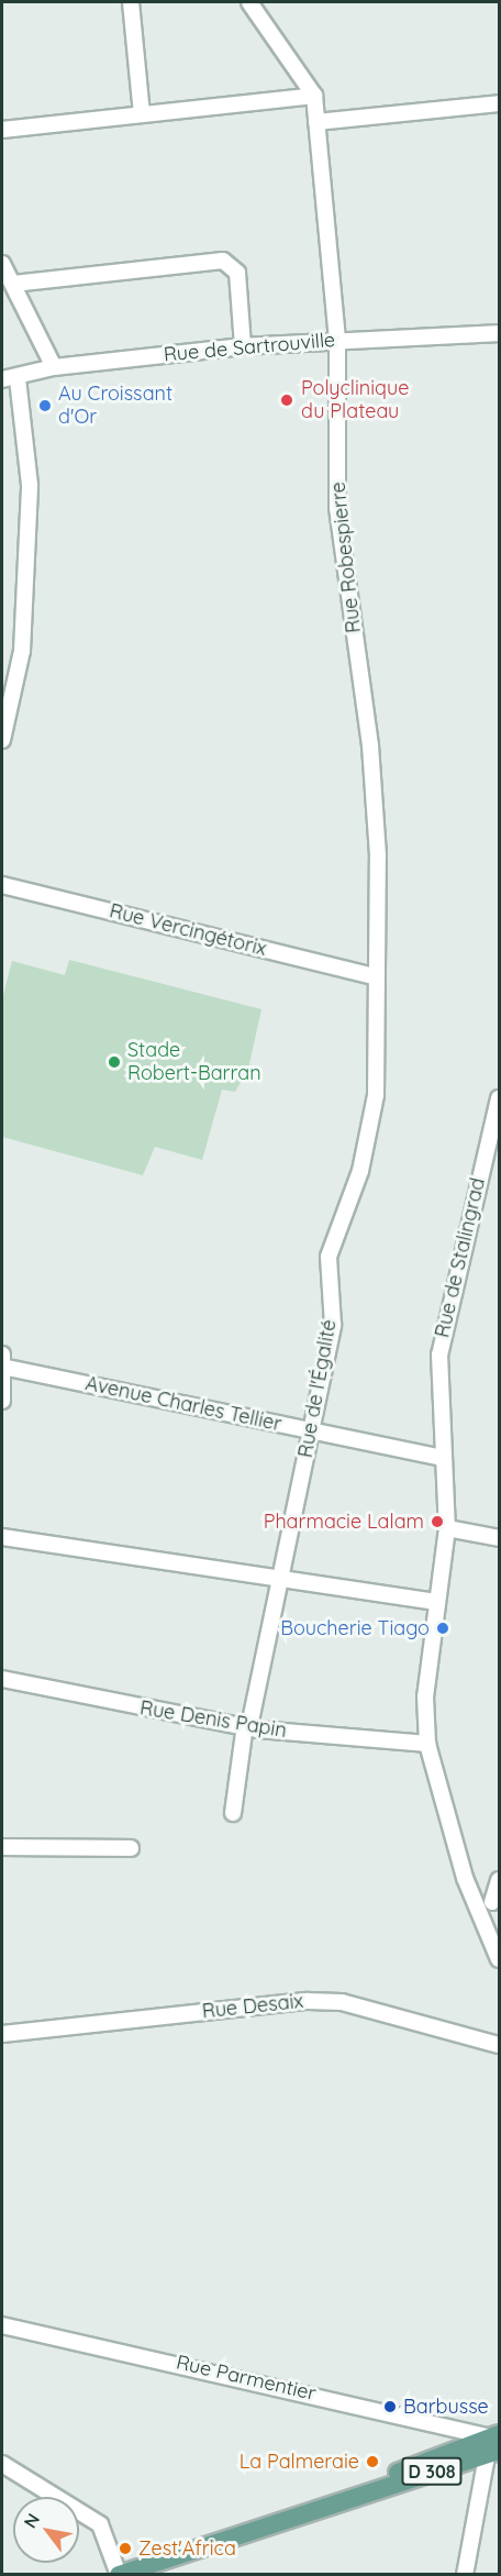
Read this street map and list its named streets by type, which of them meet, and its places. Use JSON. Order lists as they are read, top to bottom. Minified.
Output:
{"streets":{"main road":["D 308"],"street":["Rue de Sartrouville","Rue Robespierre","Rue Vercingétorix","Rue de Stalingrad","Rue de l'Égalité","Avenue Charles Tellier","Rue Denis Papin","Rue Desaix","Rue Parmentier"]},"crossings":[["Rue de Sartrouville","Rue Robespierre"],["Rue Robespierre","Rue de l'Égalité"],["Rue Vercingétorix","Rue de l'Égalité"],["Rue de Stalingrad","Avenue Charles Tellier"],["Rue de Stalingrad","Rue Denis Papin"],["Rue de l'Égalité","Avenue Charles Tellier"],["Rue de l'Égalité","Rue Denis Papin"],["Rue Parmentier","D 308"]],"places":["Polyclinique du Plateau","Au Croissant d'Or","Stade Robert-Barran","Pharmacie Lalam","Boucherie Tiago","Barbusse","La Palmeraie","Zest'Africa"],"north":"top left"}
